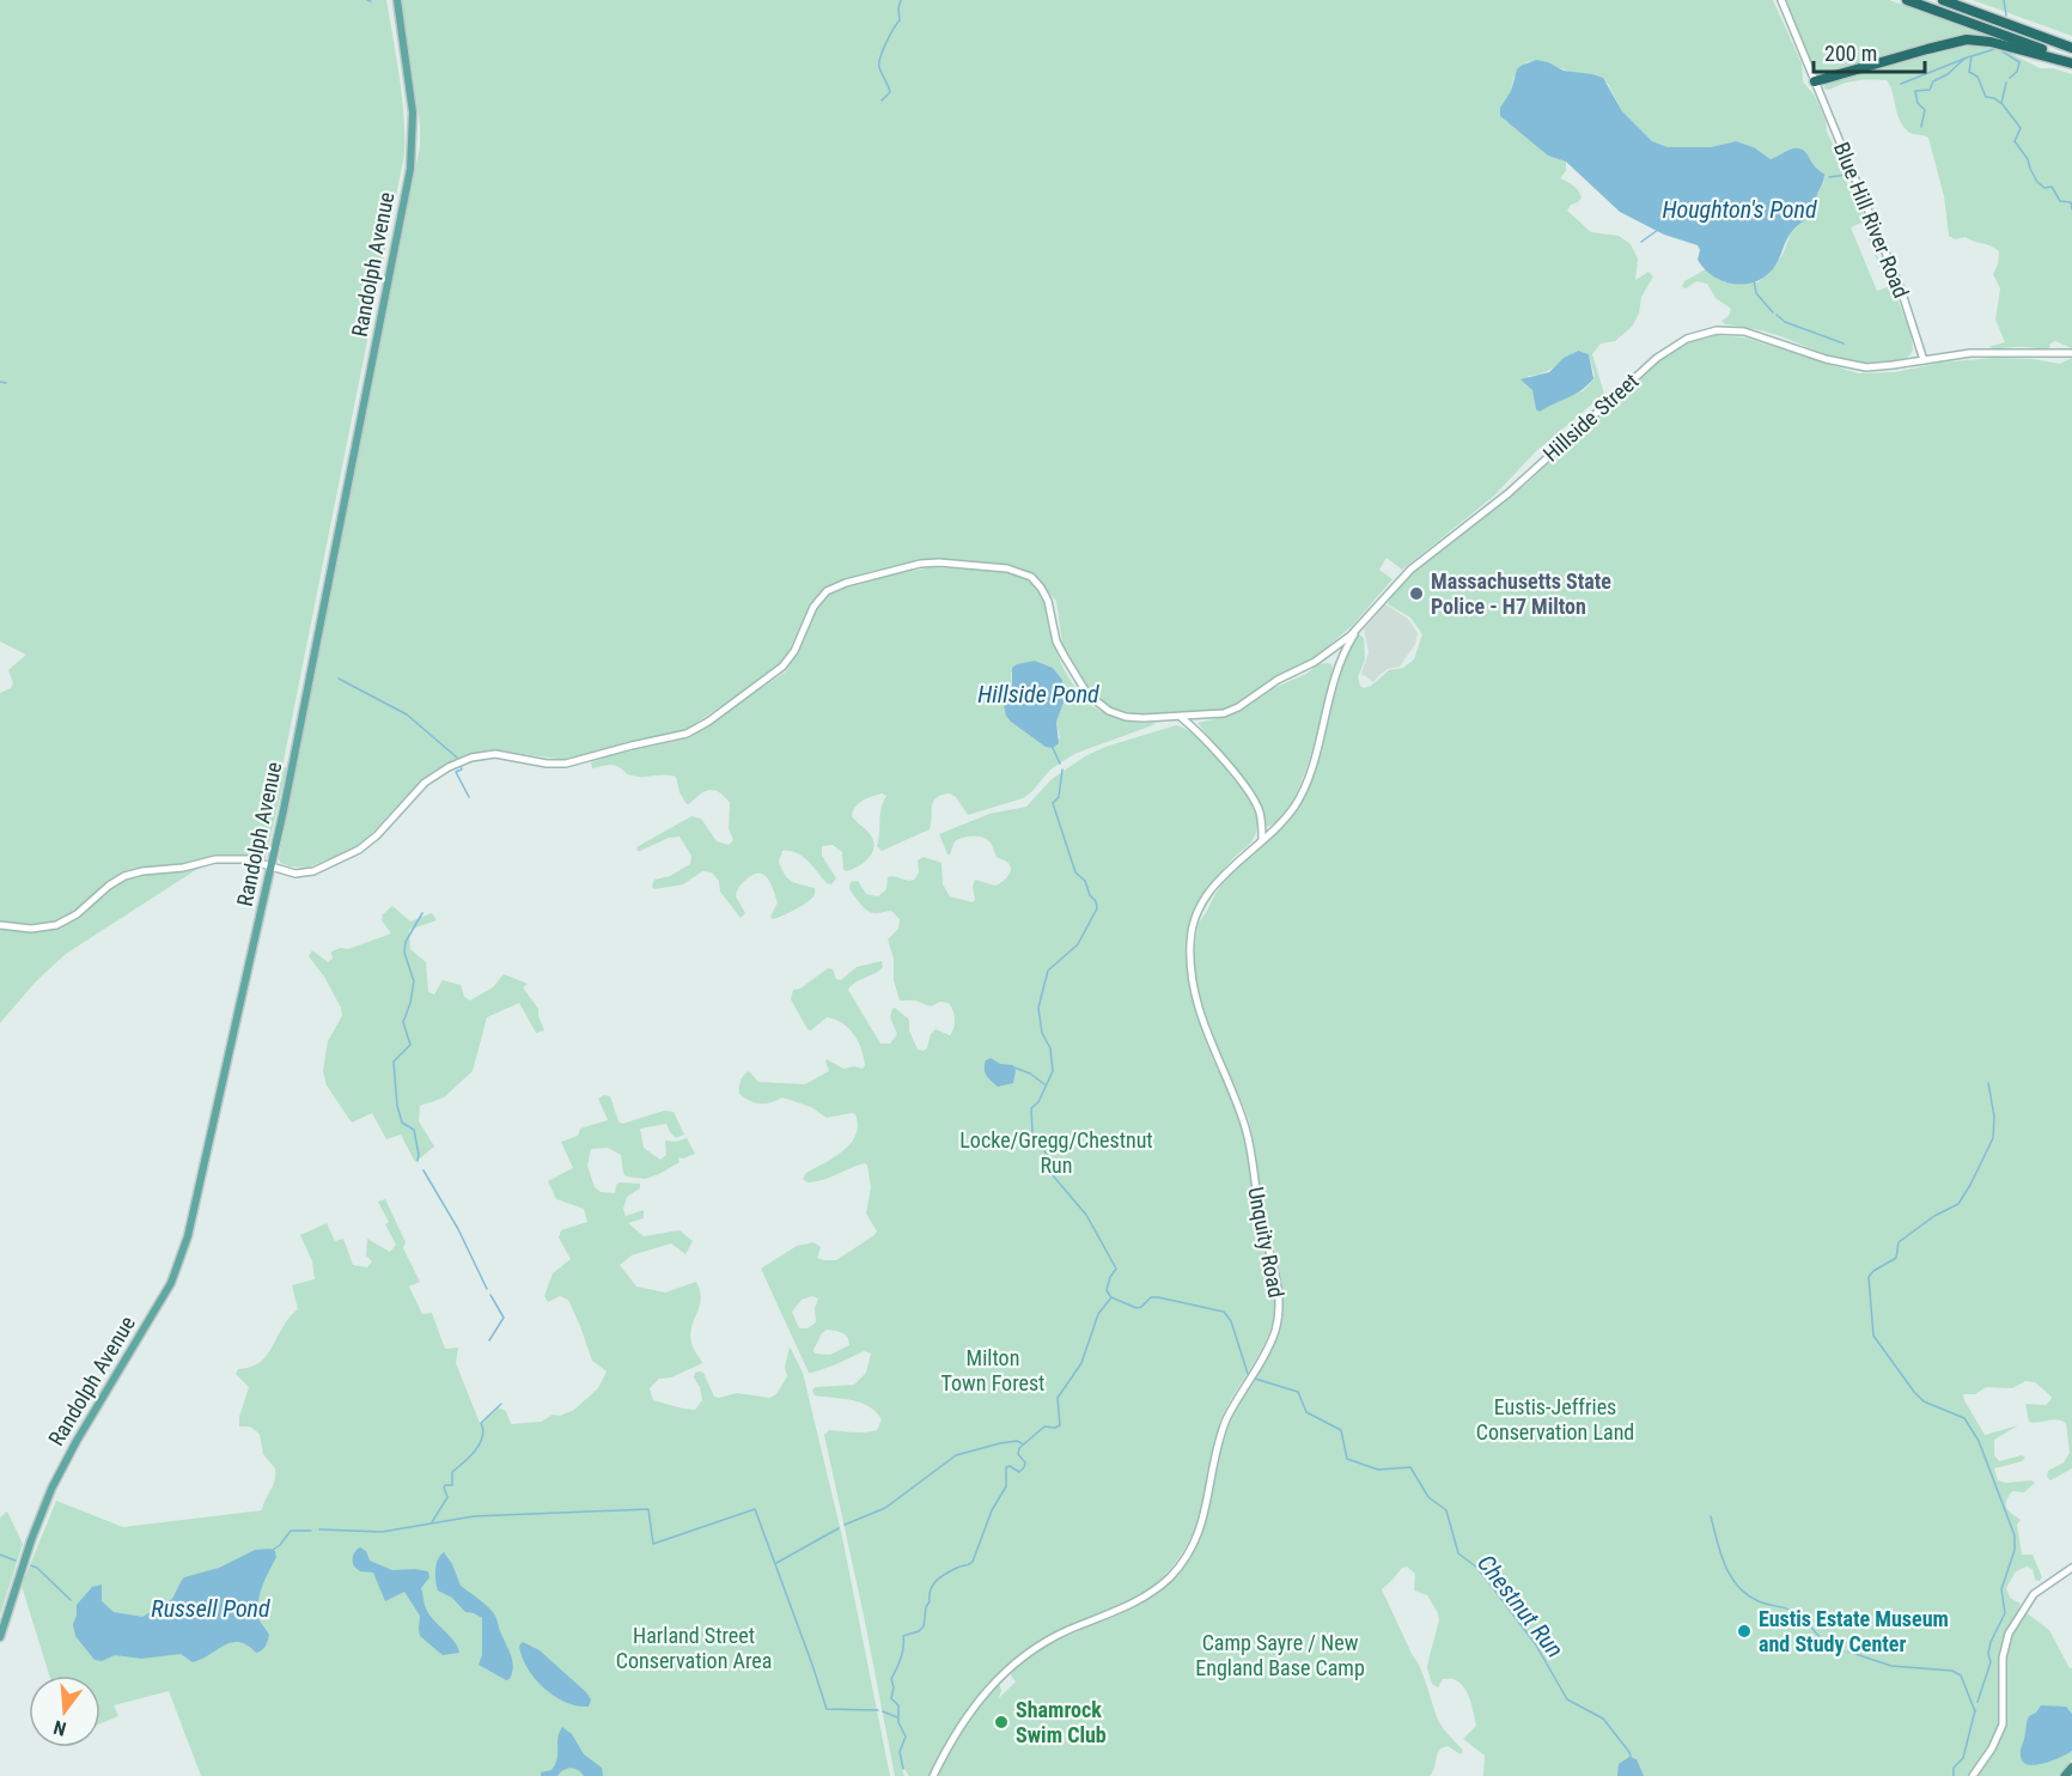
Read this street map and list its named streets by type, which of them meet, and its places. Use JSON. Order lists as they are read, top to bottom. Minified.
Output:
{"streets":{"main road":["Blue Hill River Road","Randolph Avenue","Hillside Street","Unquity Road"]},"crossings":[["Blue Hill River Road","Hillside Street"],["Randolph Avenue","Hillside Street"],["Hillside Street","Unquity Road"]],"water":["Houghton's Pond","Hillside Pond","Chestnut Run","Russell Pond"],"parks":["Locke/Gregg/Chestnut Run","Milton Town Forest","Eustis-Jeffries Conservation Land","Harland Street Conservation Area","Camp Sayre / New England Base Camp"],"places":["Massachusetts State Police - H7 Milton","Eustis Estate Museum and Study Center","Shamrock Swim Club"],"scale_bar":"200 m","north":"bottom"}
